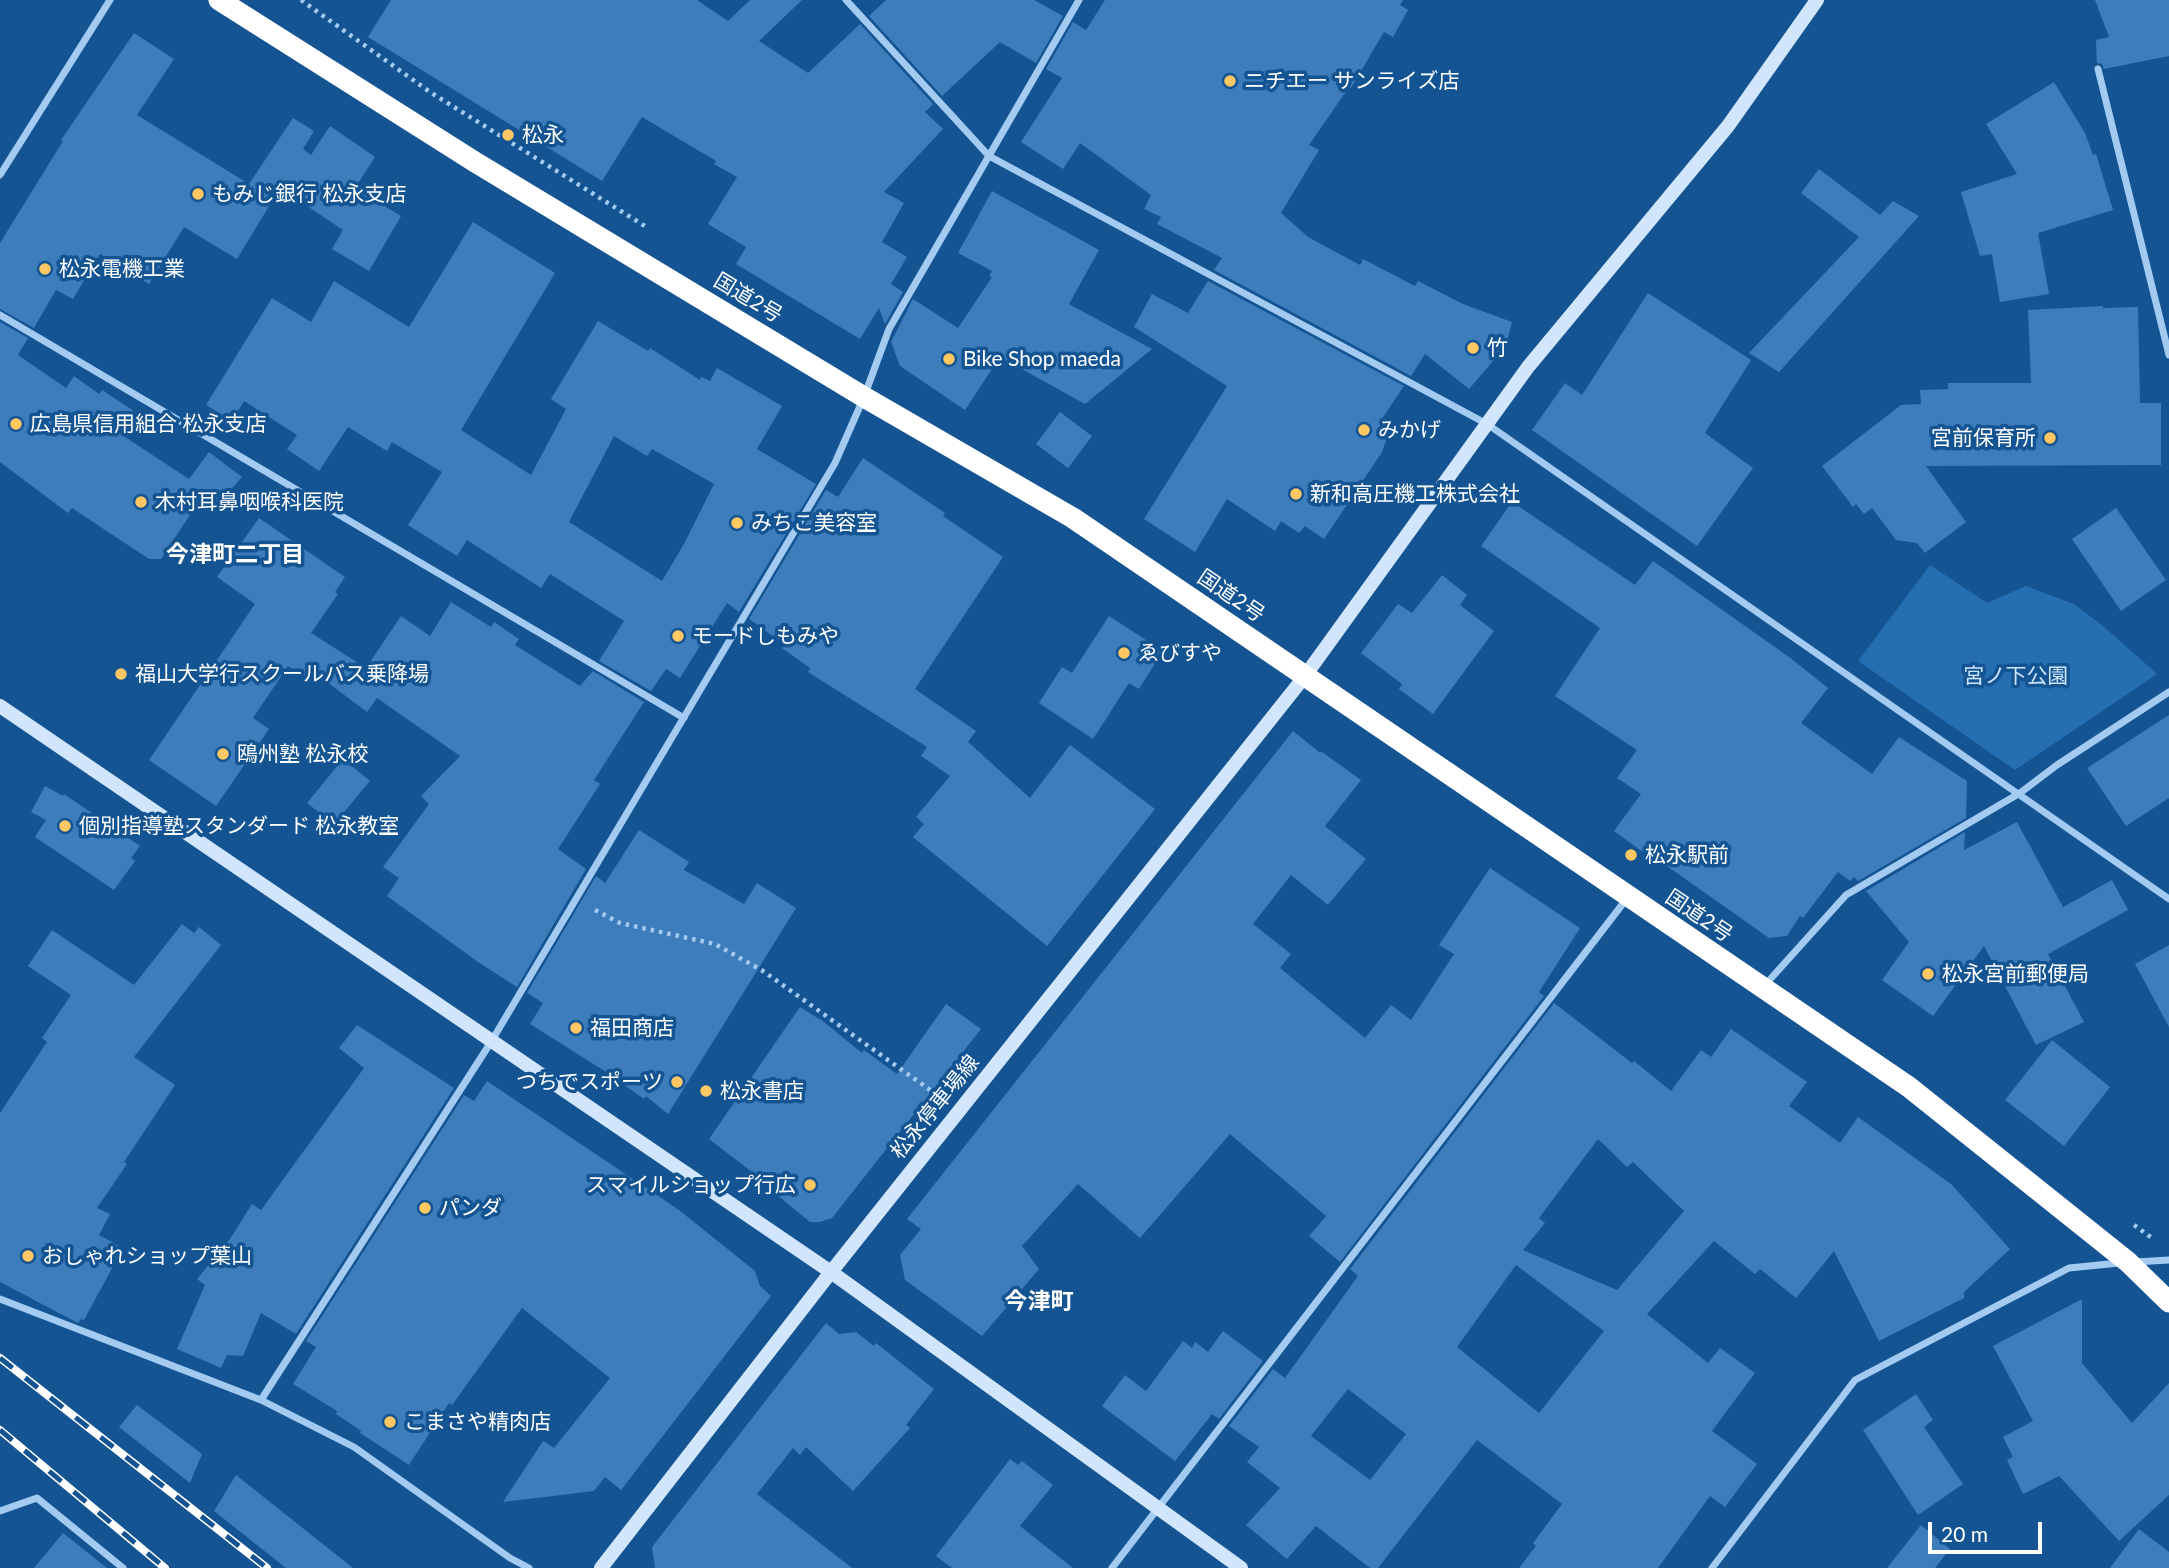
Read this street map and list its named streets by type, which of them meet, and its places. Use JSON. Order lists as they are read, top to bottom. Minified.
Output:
{"streets":{"highway":["国道2号"],"street":["松永停車場線"]},"crossings":[["国道2号","松永停車場線"]],"districts":["今津町二丁目","今津町"],"parks":["宮ノ下公園"],"places":["ニチエー サンライズ店","松永","もみじ銀行 松永支店","松永電機工業","竹","Bike Shop maeda","広島県信用組合 松永支店","みかげ","宮前保育所","新和高圧機工株式会社","木村耳鼻咽喉科医院","みちこ美容室","モードしもみや","ゑびすや","福山大学行スクールバス乗降場","鴎州塾 松永校","個別指導塾スタンダード 松永教室","松永駅前","松永宮前郵便局","福田商店","つちでスポーツ","松永書店","スマイルショップ行広","パンダ","おしゃれショップ葉山","こまさや精肉店"],"scale_bar":"20 m"}
